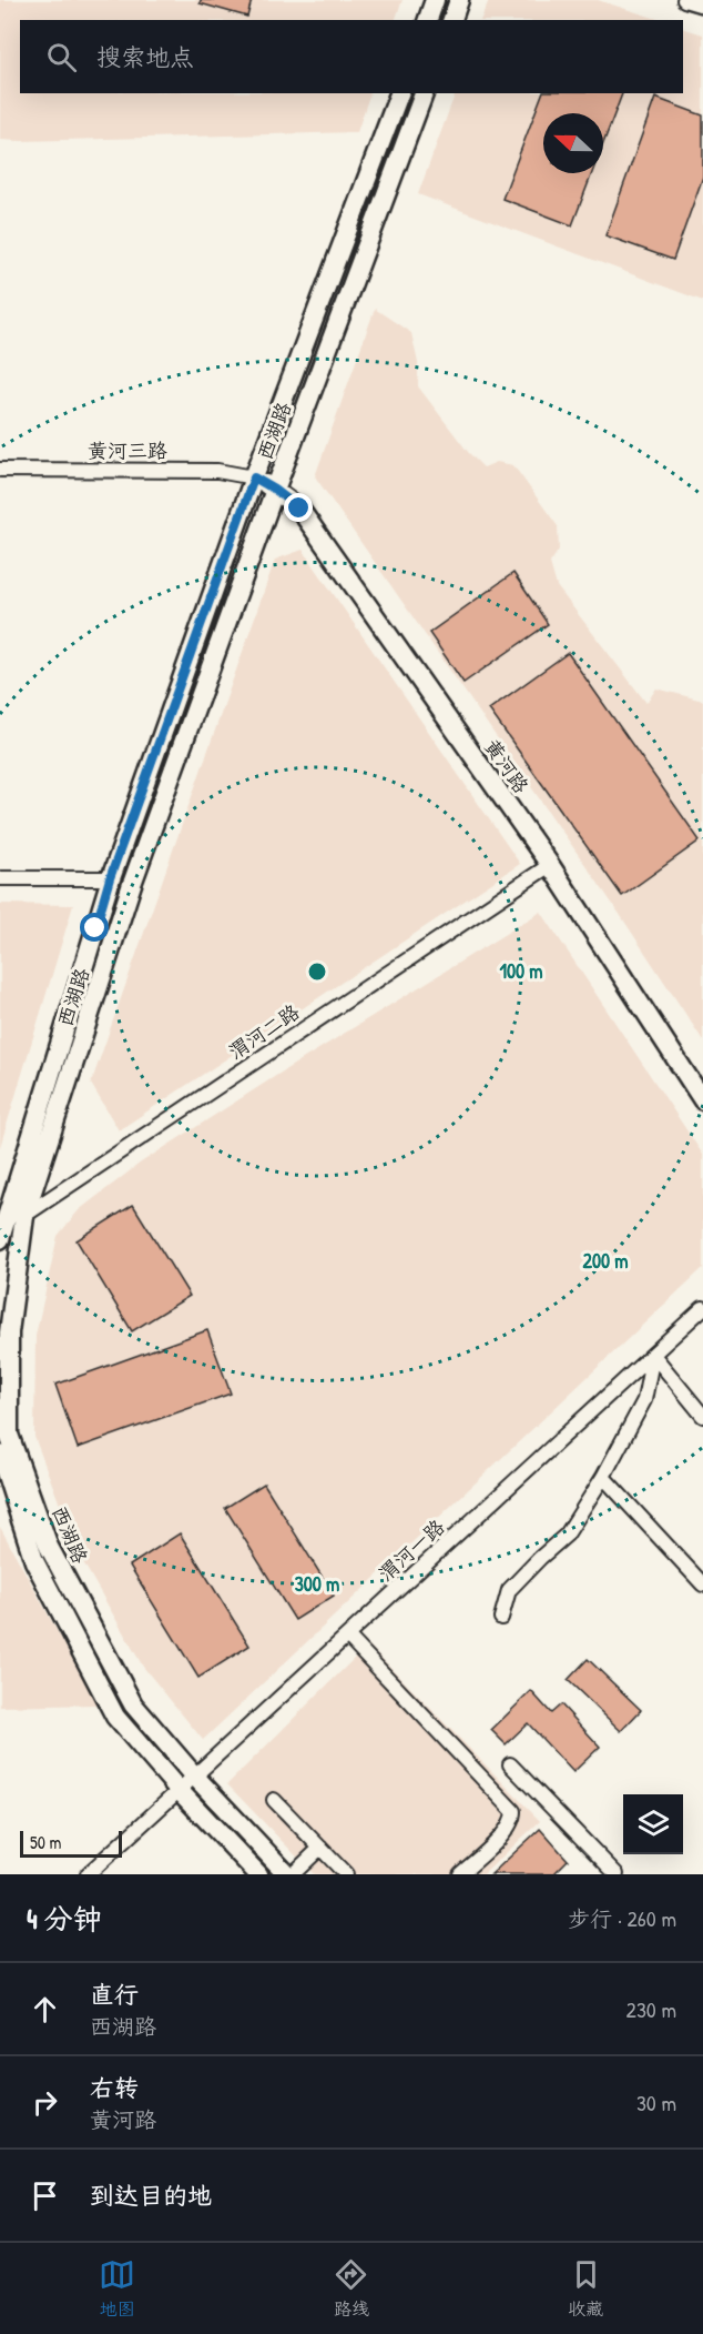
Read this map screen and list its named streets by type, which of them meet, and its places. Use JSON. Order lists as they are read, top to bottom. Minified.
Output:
{"streets":{"main road":["西湖路","黄河路"],"street":["黄河三路","渭河二路","渭河一路"]},"crossings":[["西湖路","黄河三路"],["西湖路","黄河路"],["西湖路","渭河二路"],["西湖路","渭河一路"],["黄河三路","黄河路"],["黄河路","渭河二路"]],"scale_bar":"50 m","north":"left","page":{"search":"搜索地点","scale":"50 m","heading":["4 分钟","步行 · 260 m"],"list":[["直行","西湖路","230 m"],["右转","黄河路","30 m"],"到达目的地"],"nav":["地图","路线","收藏"]},"rings":["100 m","200 m","300 m"]}
